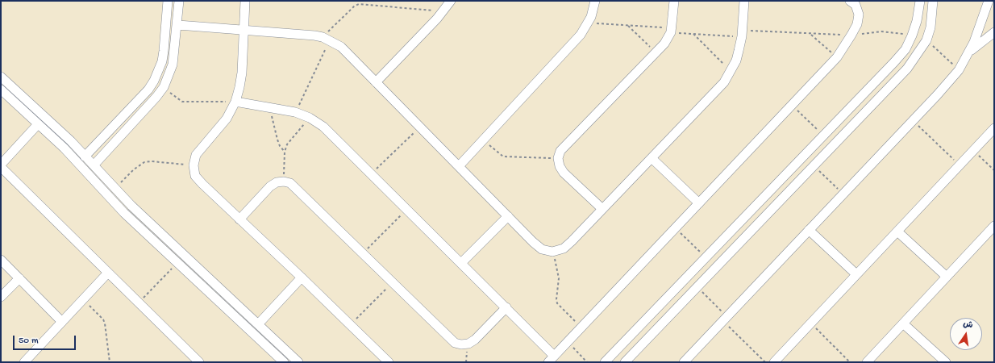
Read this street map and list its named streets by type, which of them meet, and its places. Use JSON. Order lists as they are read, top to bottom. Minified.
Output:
{"scale_bar":"50 m","north":"top"}
